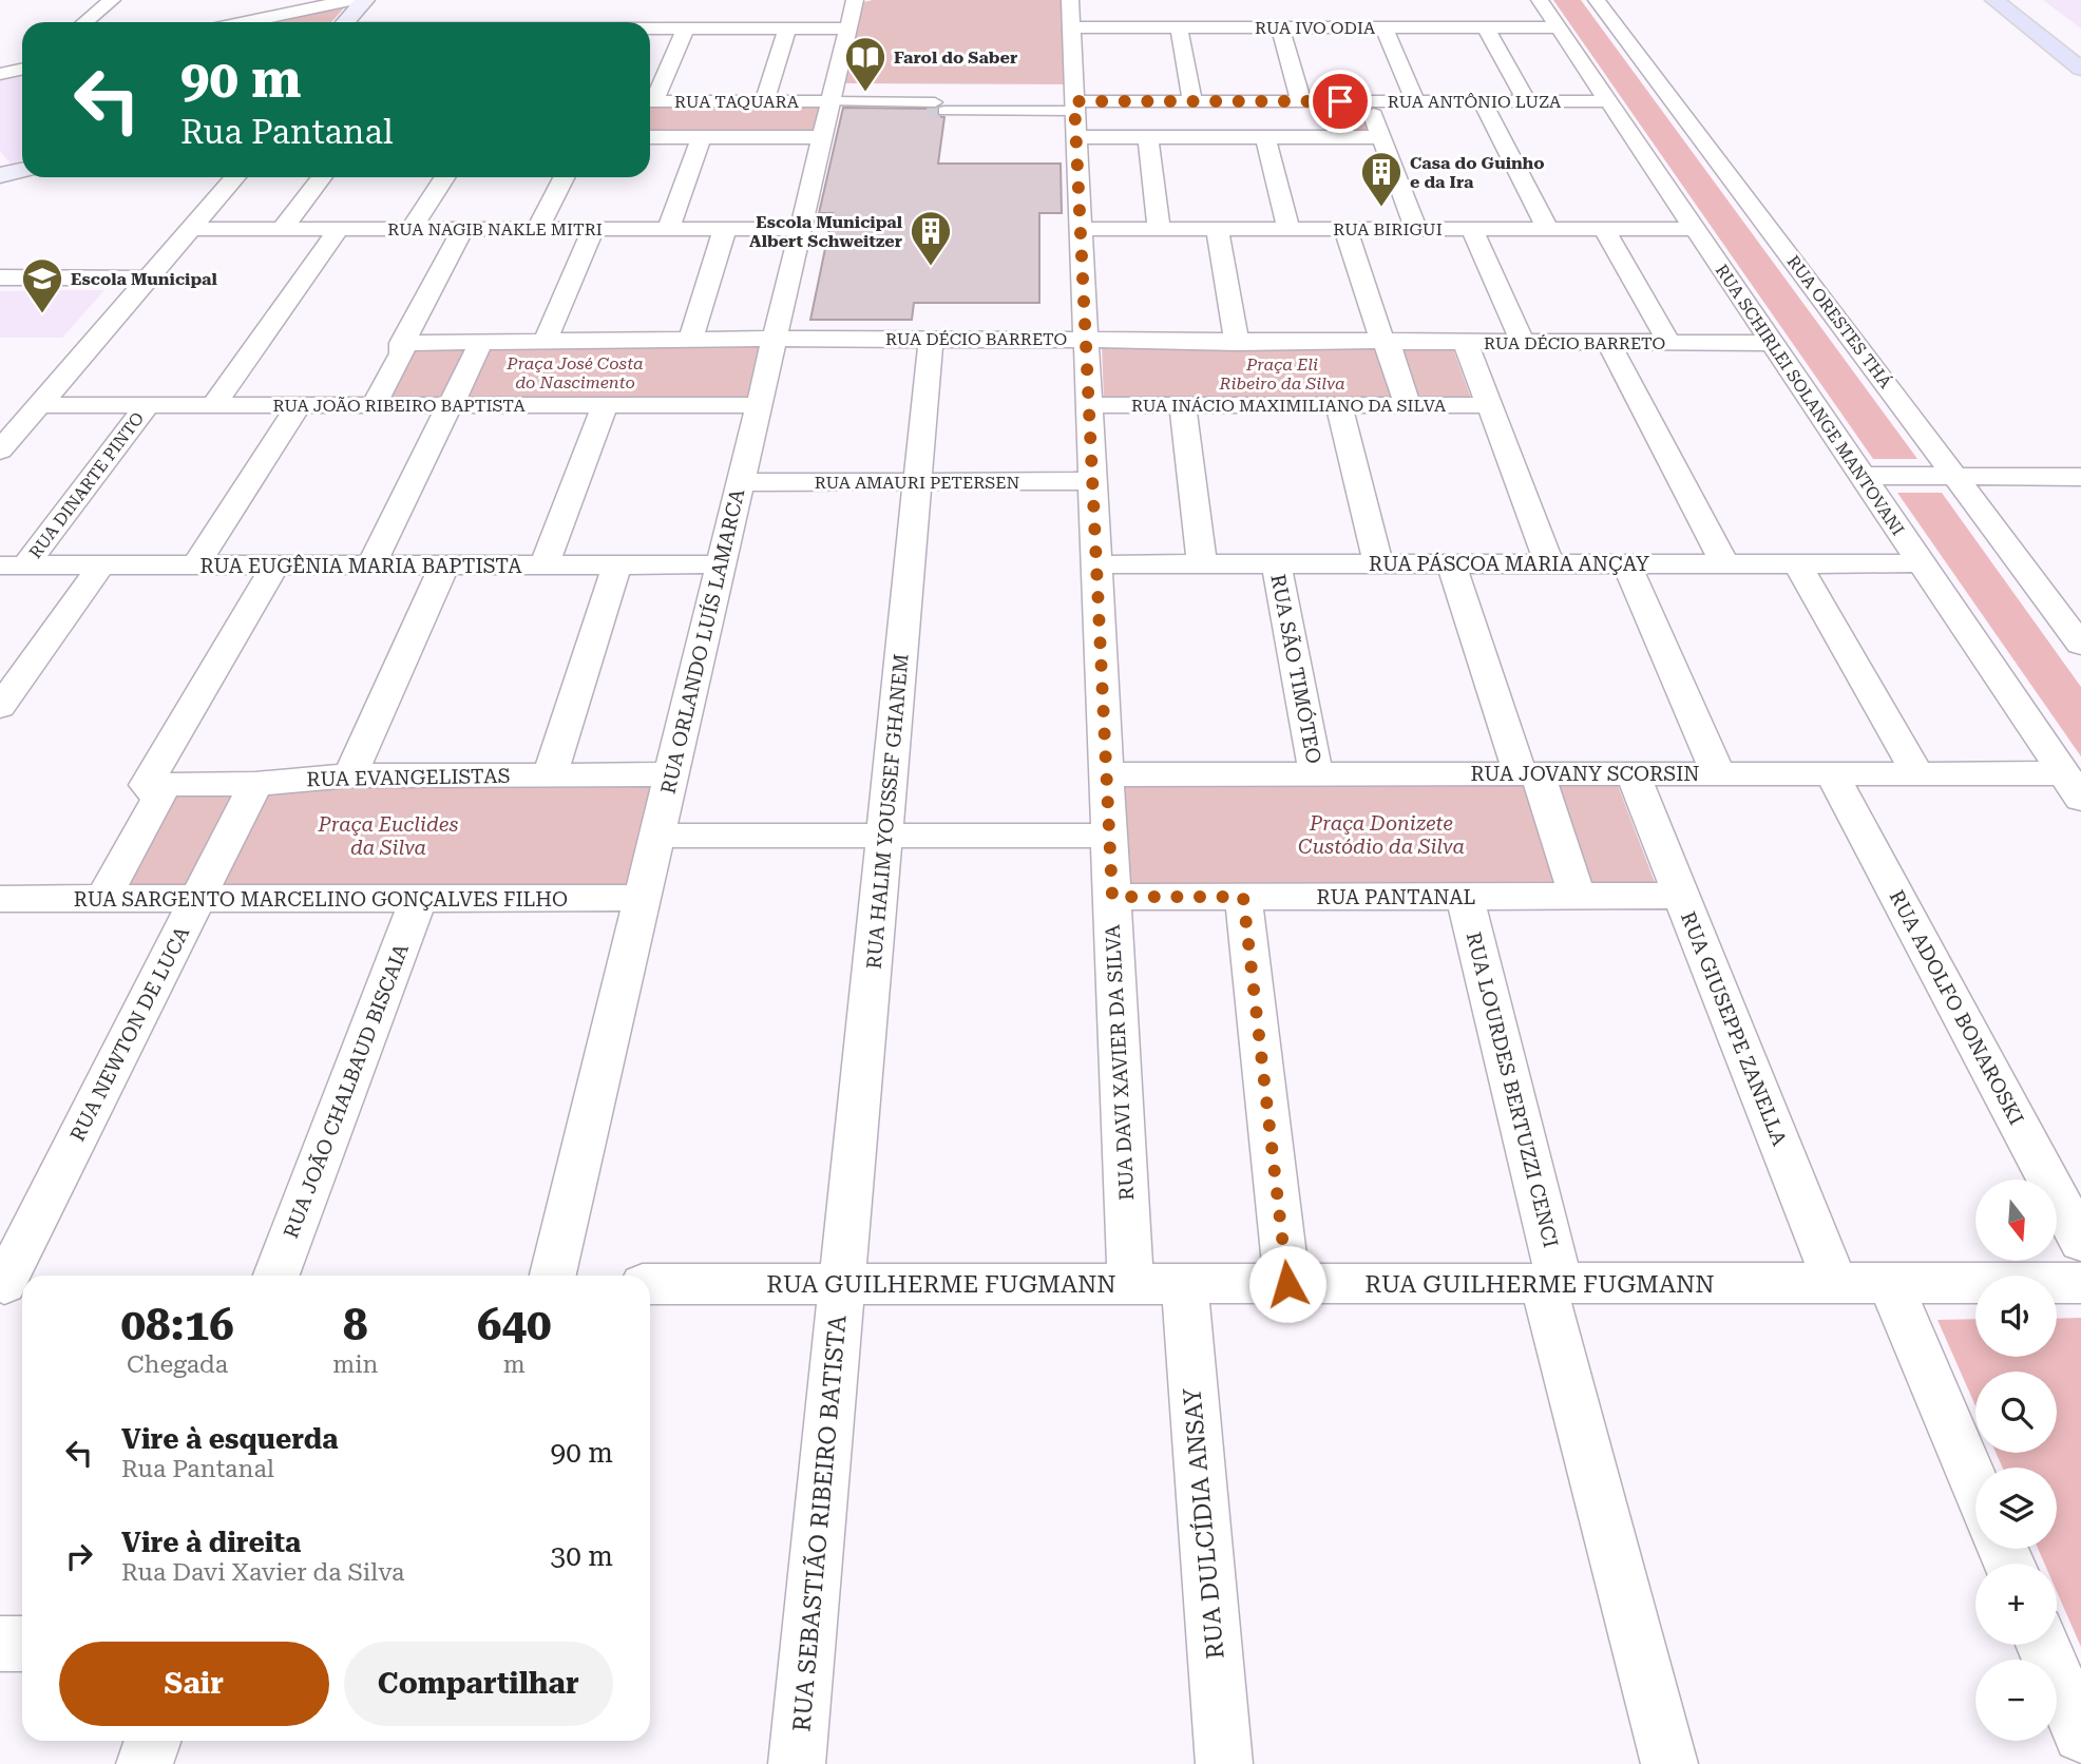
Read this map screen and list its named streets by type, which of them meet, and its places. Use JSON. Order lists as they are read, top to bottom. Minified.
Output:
{"streets":{"street":["RUA IVO ODIA","RUA TAQUARA","RUA ANTÔNIO LUZA","RUA NAGIB NAKLE MITRI","RUA BIRIGUI","RUA ORESTES THÁ","RUA DÉCIO BARRETO","RUA SCHIRLEI SOLANGE MANTOVANI","RUA JOÃO RIBEIRO BAPTISTA","RUA INÁCIO MAXIMILIANO DA SILVA","RUA AMAURI PETERSEN","RUA DINARTE PINTO","RUA PÁSCOA MARIA ANÇAY","RUA EUGÊNIA MARIA BAPTISTA","RUA ORLANDO LUÍS LAMARCA","RUA SÃO TIMÓTEO","RUA JOVANY SCORSIN","RUA EVANGELISTAS","RUA HALIM YOUSSEF GHANEM","RUA PANTANAL","RUA SARGENTO MARCELINO GONÇALVES FILHO","RUA ADOLFO BONAROSKI","RUA GIUSEPPE ZANELLA","RUA NEWTON DE LUCA","RUA DAVI XAVIER DA SILVA","RUA LOURDES BERTUZZI CENCI","RUA JOÃO CHALBAUD BISCAIA","RUA GUILHERME FUGMANN","RUA SEBASTIÃO RIBEIRO BATISTA","RUA DULCÍDIA ANSAY"]},"crossings":[["RUA IVO ODIA","RUA SCHIRLEI SOLANGE MANTOVANI"],["RUA IVO ODIA","RUA DAVI XAVIER DA SILVA"],["RUA TAQUARA","RUA ORLANDO LUÍS LAMARCA"],["RUA ANTÔNIO LUZA","RUA SCHIRLEI SOLANGE MANTOVANI"],["RUA ANTÔNIO LUZA","RUA DAVI XAVIER DA SILVA"],["RUA NAGIB NAKLE MITRI","RUA ORLANDO LUÍS LAMARCA"],["RUA BIRIGUI","RUA SCHIRLEI SOLANGE MANTOVANI"],["RUA BIRIGUI","RUA DAVI XAVIER DA SILVA"],["RUA DÉCIO BARRETO","RUA SCHIRLEI SOLANGE MANTOVANI"],["RUA DÉCIO BARRETO","RUA ORLANDO LUÍS LAMARCA"],["RUA DÉCIO BARRETO","RUA HALIM YOUSSEF GHANEM"],["RUA DÉCIO BARRETO","RUA DAVI XAVIER DA SILVA"],["RUA SCHIRLEI SOLANGE MANTOVANI","RUA PÁSCOA MARIA ANÇAY"],["RUA SCHIRLEI SOLANGE MANTOVANI","RUA JOVANY SCORSIN"],["RUA JOÃO RIBEIRO BAPTISTA","RUA DINARTE PINTO"],["RUA JOÃO RIBEIRO BAPTISTA","RUA ORLANDO LUÍS LAMARCA"],["RUA INÁCIO MAXIMILIANO DA SILVA","RUA DAVI XAVIER DA SILVA"],["RUA AMAURI PETERSEN","RUA ORLANDO LUÍS LAMARCA"],["RUA AMAURI PETERSEN","RUA HALIM YOUSSEF GHANEM"],["RUA AMAURI PETERSEN","RUA DAVI XAVIER DA SILVA"],["RUA DINARTE PINTO","RUA EUGÊNIA MARIA BAPTISTA"],["RUA PÁSCOA MARIA ANÇAY","RUA SÃO TIMÓTEO"],["RUA PÁSCOA MARIA ANÇAY","RUA DAVI XAVIER DA SILVA"],["RUA EUGÊNIA MARIA BAPTISTA","RUA ORLANDO LUÍS LAMARCA"],["RUA ORLANDO LUÍS LAMARCA","RUA EVANGELISTAS"],["RUA ORLANDO LUÍS LAMARCA","RUA SARGENTO MARCELINO GONÇALVES FILHO"],["RUA SÃO TIMÓTEO","RUA JOVANY SCORSIN"],["RUA JOVANY SCORSIN","RUA ADOLFO BONAROSKI"],["RUA JOVANY SCORSIN","RUA GIUSEPPE ZANELLA"],["RUA JOVANY SCORSIN","RUA DAVI XAVIER DA SILVA"],["RUA EVANGELISTAS","RUA NEWTON DE LUCA"],["RUA HALIM YOUSSEF GHANEM","RUA GUILHERME FUGMANN"],["RUA HALIM YOUSSEF GHANEM","RUA SEBASTIÃO RIBEIRO BATISTA"],["RUA PANTANAL","RUA GIUSEPPE ZANELLA"],["RUA PANTANAL","RUA DAVI XAVIER DA SILVA"],["RUA PANTANAL","RUA LOURDES BERTUZZI CENCI"],["RUA SARGENTO MARCELINO GONÇALVES FILHO","RUA NEWTON DE LUCA"],["RUA SARGENTO MARCELINO GONÇALVES FILHO","RUA JOÃO CHALBAUD BISCAIA"],["RUA GIUSEPPE ZANELLA","RUA GUILHERME FUGMANN"],["RUA DAVI XAVIER DA SILVA","RUA GUILHERME FUGMANN"],["RUA LOURDES BERTUZZI CENCI","RUA GUILHERME FUGMANN"],["RUA GUILHERME FUGMANN","RUA SEBASTIÃO RIBEIRO BATISTA"],["RUA GUILHERME FUGMANN","RUA DULCÍDIA ANSAY"]],"parks":["Praça José Costa do Nascimento","Praça Eli Ribeiro da Silva","Praça Donizete Custódio da Silva","Praça Euclides da Silva"],"places":{"library":["Farol do Saber"],"building":["Casa do Guinho e da Ira","Escola Municipal Albert Schweitzer"],"school or university":["Escola Municipal"]},"north":"bottom","page":{"turn":["90 m","Rua Pantanal"],"map_buttons":["+","−"],"eta":["08:16","Chegada","8","min","640","m"],"list":[{"name":"Vire à esquerda","note":"Rua Pantanal","value":"90 m"},{"name":"Vire à direita","note":"Rua Davi Xavier da Silva","value":"30 m"}],"buttons":["Sair","Compartilhar"]}}
